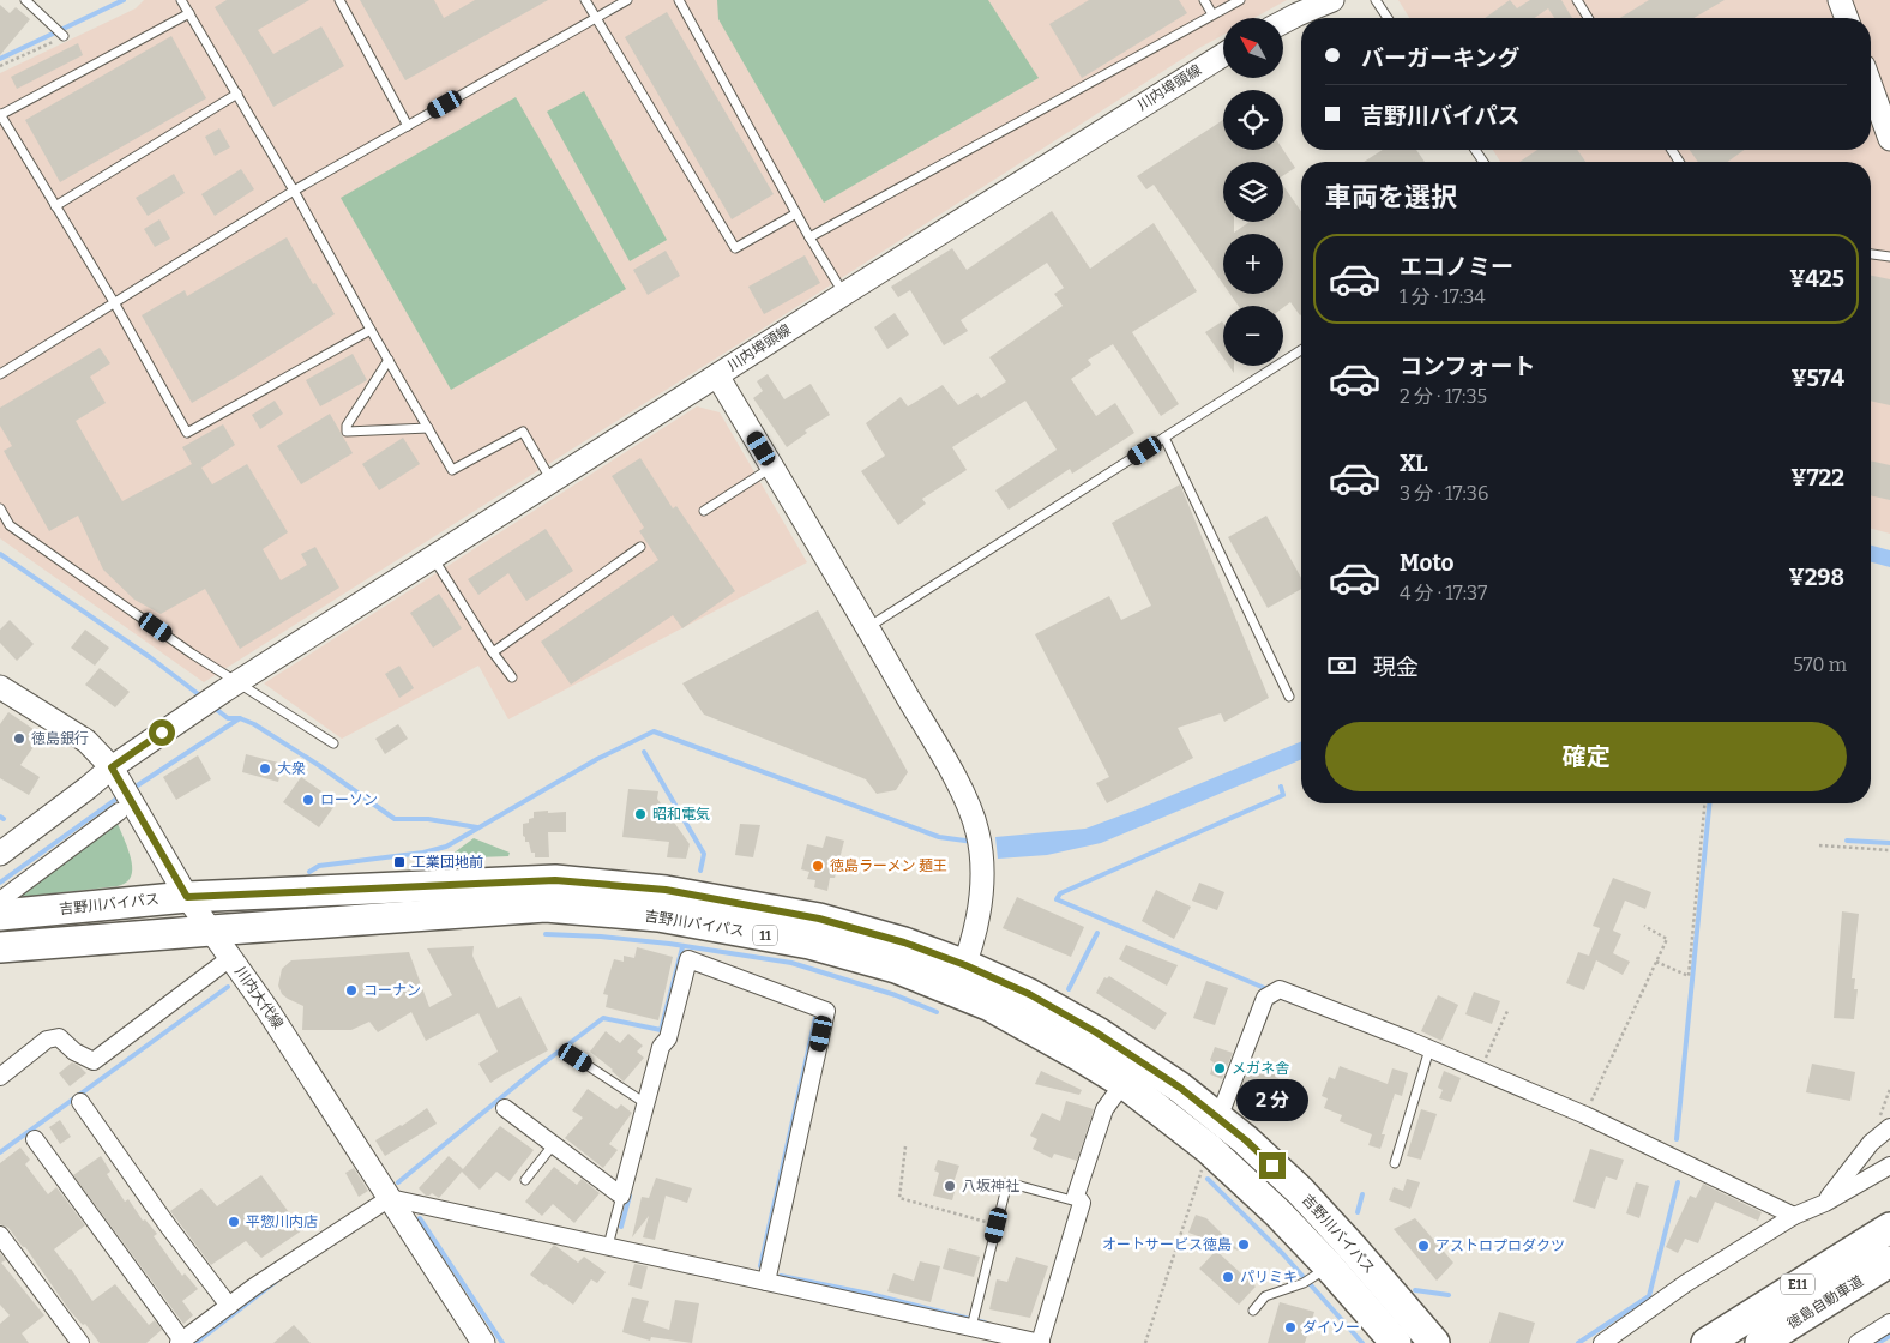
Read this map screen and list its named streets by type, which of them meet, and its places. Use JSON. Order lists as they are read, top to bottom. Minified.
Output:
{"streets":{"highway":["吉野川バイパス","11","E11","徳島自動車道"],"main road":["川内埠頭線","川内大代線"]},"crossings":[["川内埠頭線","吉野川バイパス"],["吉野川バイパス","川内大代線"]],"places":{"other":["徳島銀行","大衆","ローソン","昭和電気","徳島ラーメン 麺王","コーナン","メガネ舎","八坂神社","平惣川内店","オートサービス徳島","アストロプロダクツ","パリミキ","ダイソー"],"transit":["工業団地前"]},"north":"top left","page":{"map_buttons":["+","−"],"banner":["バーガーキング","吉野川バイパス"],"heading":"車両を選択","list":[{"name":"エコノミー","note":"1 分 · 17:34","value":"¥425"},{"name":"コンフォート","note":"2 分 · 17:35","value":"¥574"},{"name":"XL","note":"3 分 · 17:36","value":"¥722"},{"name":"Moto","note":"4 分 · 17:37","value":"¥298"}],"pay":["現金","570 m"],"buttons":"確定","bubble":"2 分"}}
